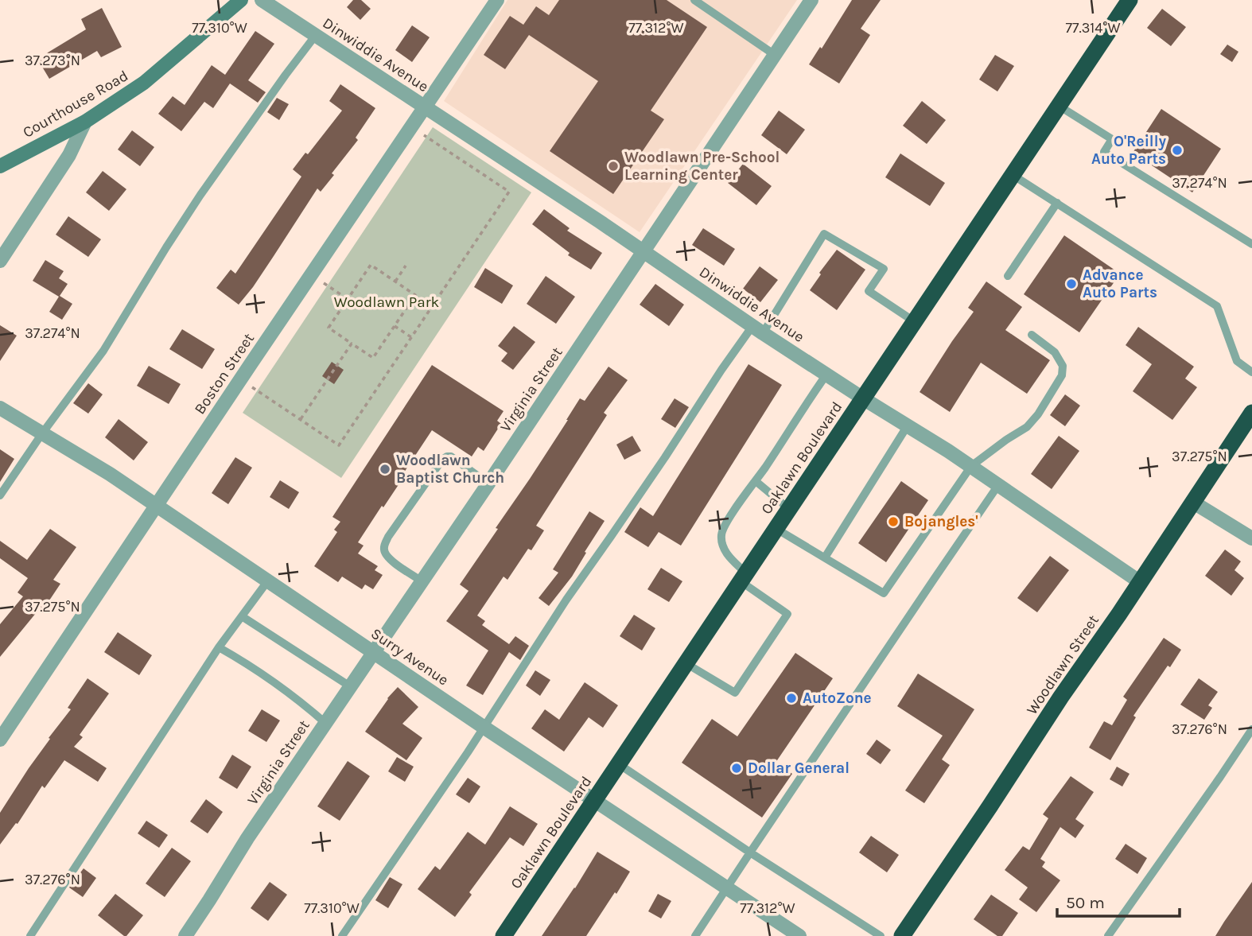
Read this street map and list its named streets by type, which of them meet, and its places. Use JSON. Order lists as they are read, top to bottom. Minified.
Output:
{"streets":{"highway":["Oaklawn Boulevard","Woodlawn Street"],"street":["Dinwiddie Avenue","Courthouse Road","Boston Street","Virginia Street","Surry Avenue"]},"crossings":[["Dinwiddie Avenue","Boston Street"],["Dinwiddie Avenue","Virginia Street"],["Dinwiddie Avenue","Oaklawn Boulevard"],["Dinwiddie Avenue","Woodlawn Street"],["Boston Street","Surry Avenue"],["Virginia Street","Surry Avenue"],["Oaklawn Boulevard","Surry Avenue"]],"parks":["Woodlawn Park"],"places":["O'Reilly Auto Parts","Woodlawn Pre-School Learning Center","Advance Auto Parts","Woodlawn Baptist Church","Bojangles'","AutoZone","Dollar General"],"scale_bar":"50 m","coordinates":["77.310°W","77.312°W","77.314°W","37.273°N","37.274°N","37.275°N","37.276°N"]}
